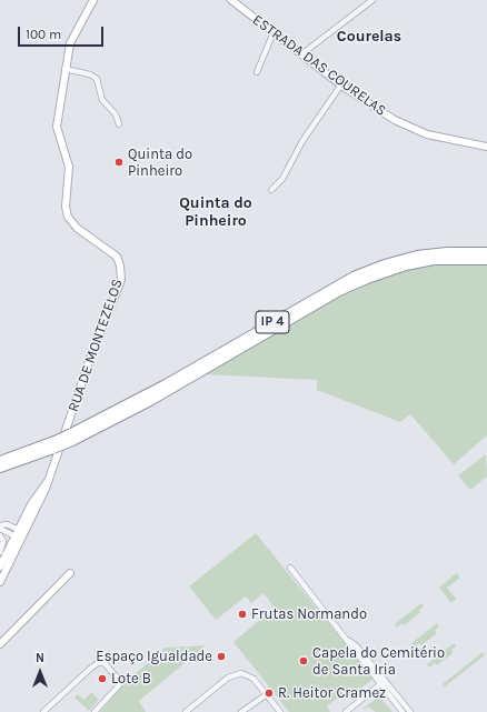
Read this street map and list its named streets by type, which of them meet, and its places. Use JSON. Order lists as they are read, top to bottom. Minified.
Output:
{"streets":{"highway":["IP 4"],"street":["ESTRADA DAS COURELAS","RUA DE MONTEZELOS"]},"districts":["Courelas","Quinta do Pinheiro"],"places":["Quinta do Pinheiro","Frutas Normando","Espaço Igualdade","Capela do Cemitério de Santa Iria","Lote B","R. Heitor Cramez"],"scale_bar":"100 m","north":"top"}
